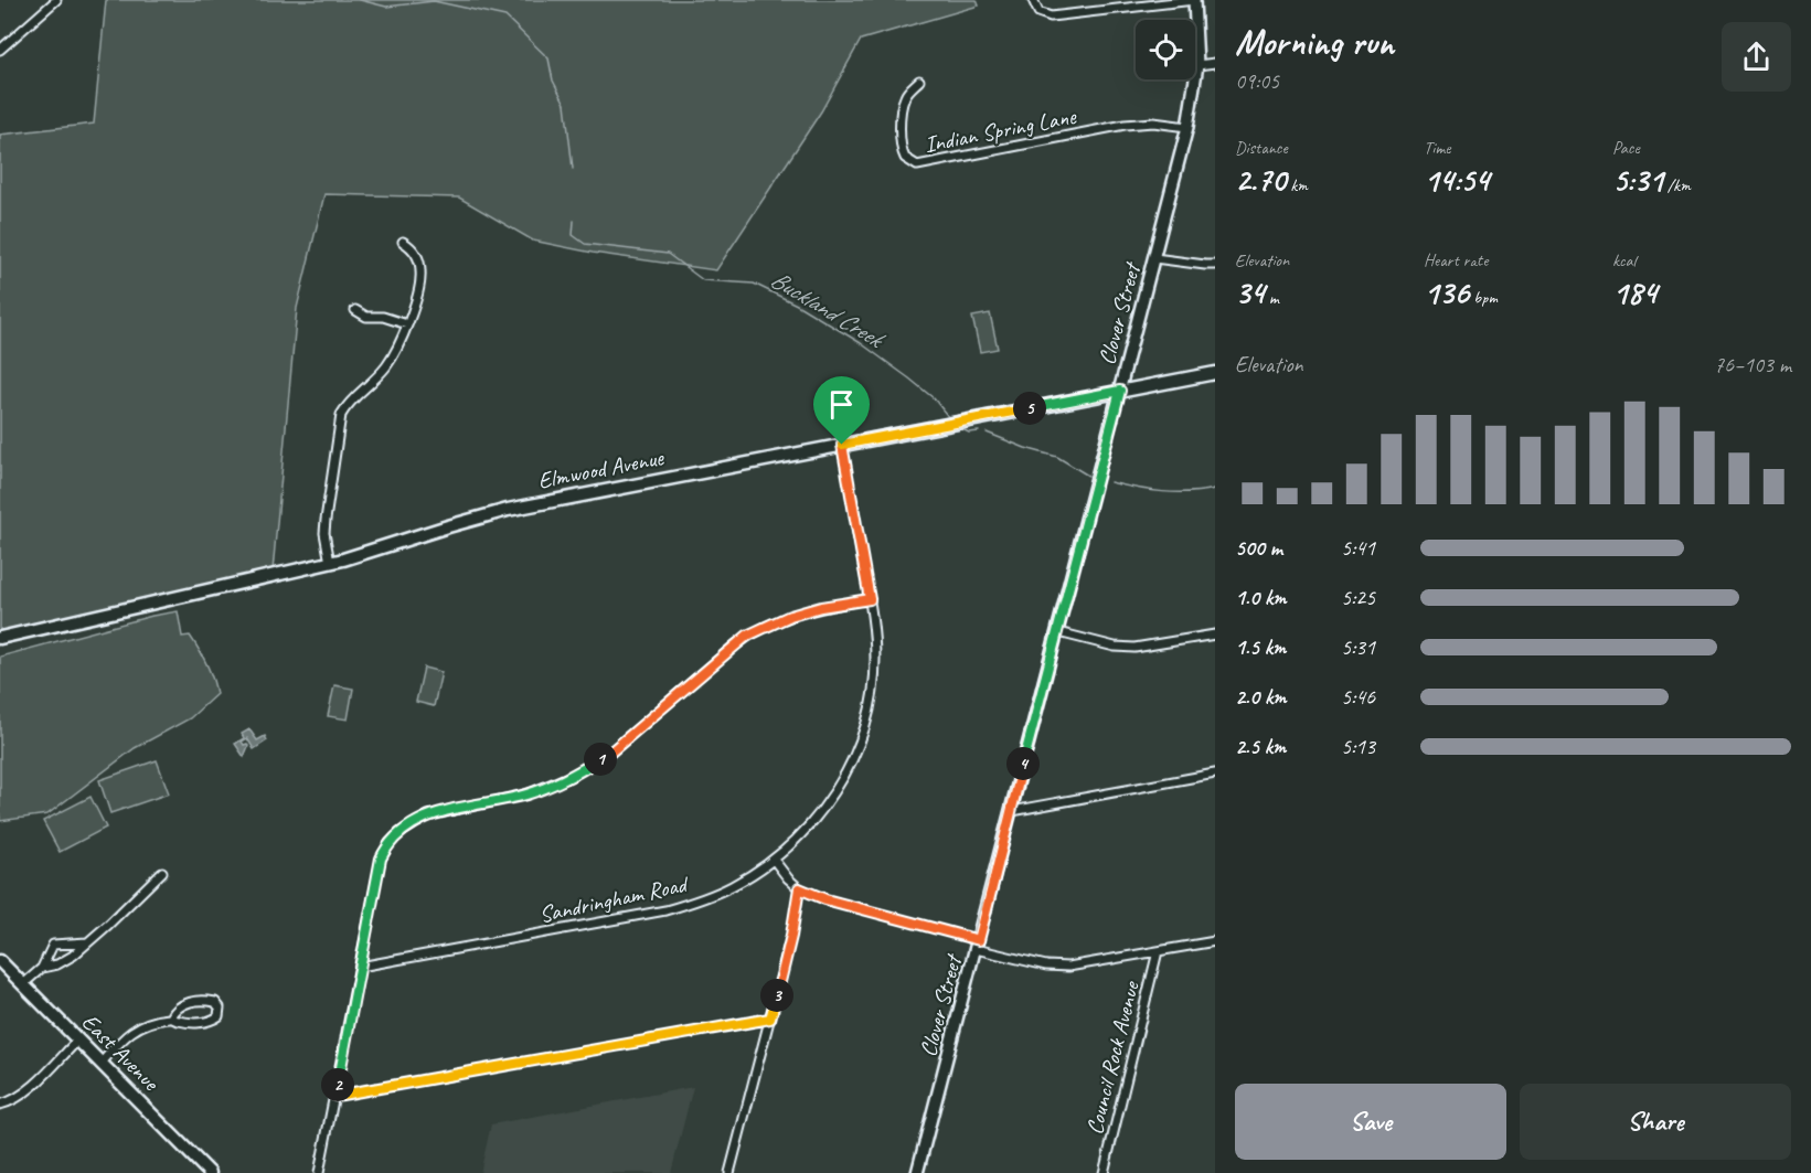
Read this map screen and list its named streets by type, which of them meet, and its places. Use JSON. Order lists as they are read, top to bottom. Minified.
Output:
{"streets":{"main road":["Clover Street","Elmwood Avenue","East Avenue"],"street":["Indian Spring Lane","Sandringham Road","Council Rock Avenue"]},"crossings":[["Indian Spring Lane","Clover Street"],["Clover Street","Elmwood Avenue"],["Elmwood Avenue","Sandringham Road"]],"water":["Buckland Creek"],"page":{"heading":["Morning run","09:05"],"stats":[["Distance","2.70 km"],["Time","14:54"],["Pace","5:31 /km"],["Elevation","34 m"],["Heart rate","136 bpm"],["kcal","184"]],"chart":["Elevation","76–103 m"],"pins":["5","1","4","3","2"],"list":[{"name":"500 m","note":"5:41"},{"name":"1.0 km","note":"5:25"},{"name":"1.5 km","note":"5:31"},{"name":"2.0 km","note":"5:46"},{"name":"2.5 km","note":"5:13"}],"buttons":["Save","Share"]}}
